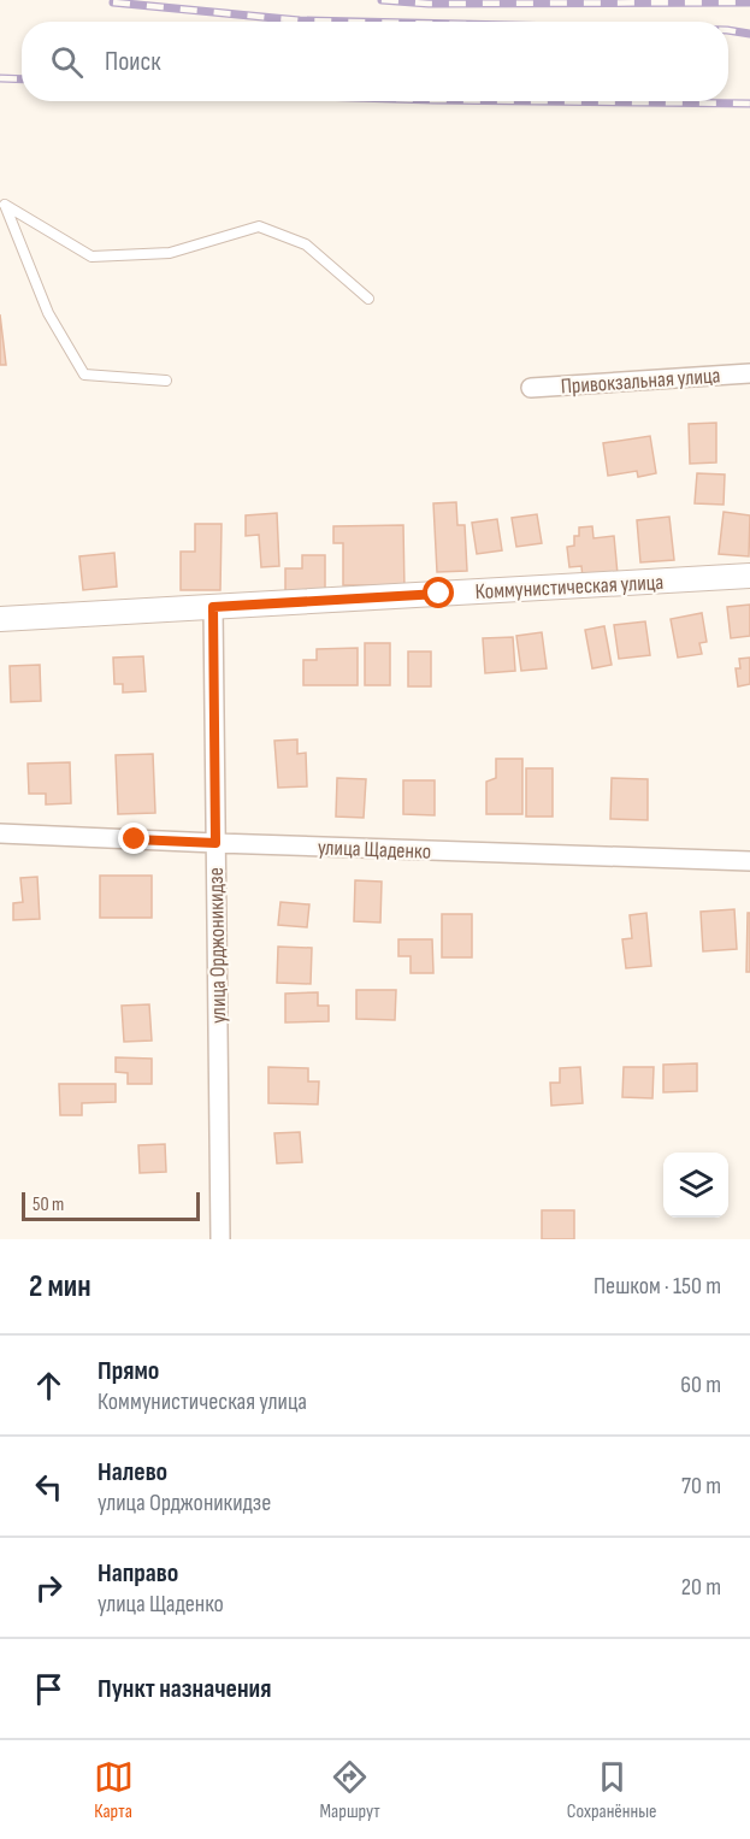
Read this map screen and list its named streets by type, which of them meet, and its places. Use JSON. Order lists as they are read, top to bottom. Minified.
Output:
{"streets":{"street":["Привокзальная улица","Коммунистическая улица","улица Щаденко","улица Орджоникидзе"]},"crossings":[["Коммунистическая улица","улица Орджоникидзе"],["улица Щаденко","улица Орджоникидзе"]],"scale_bar":"50 m","page":{"search":"Поиск","scale":"50 m","heading":["2 мин","Пешком · 150 m"],"list":[["Прямо","Коммунистическая улица","60 m"],["Налево","улица Орджоникидзе","70 m"],["Направо","улица Щаденко","20 m"],"Пункт назначения"],"nav":["Карта","Маршрут","Сохранённые"]}}
